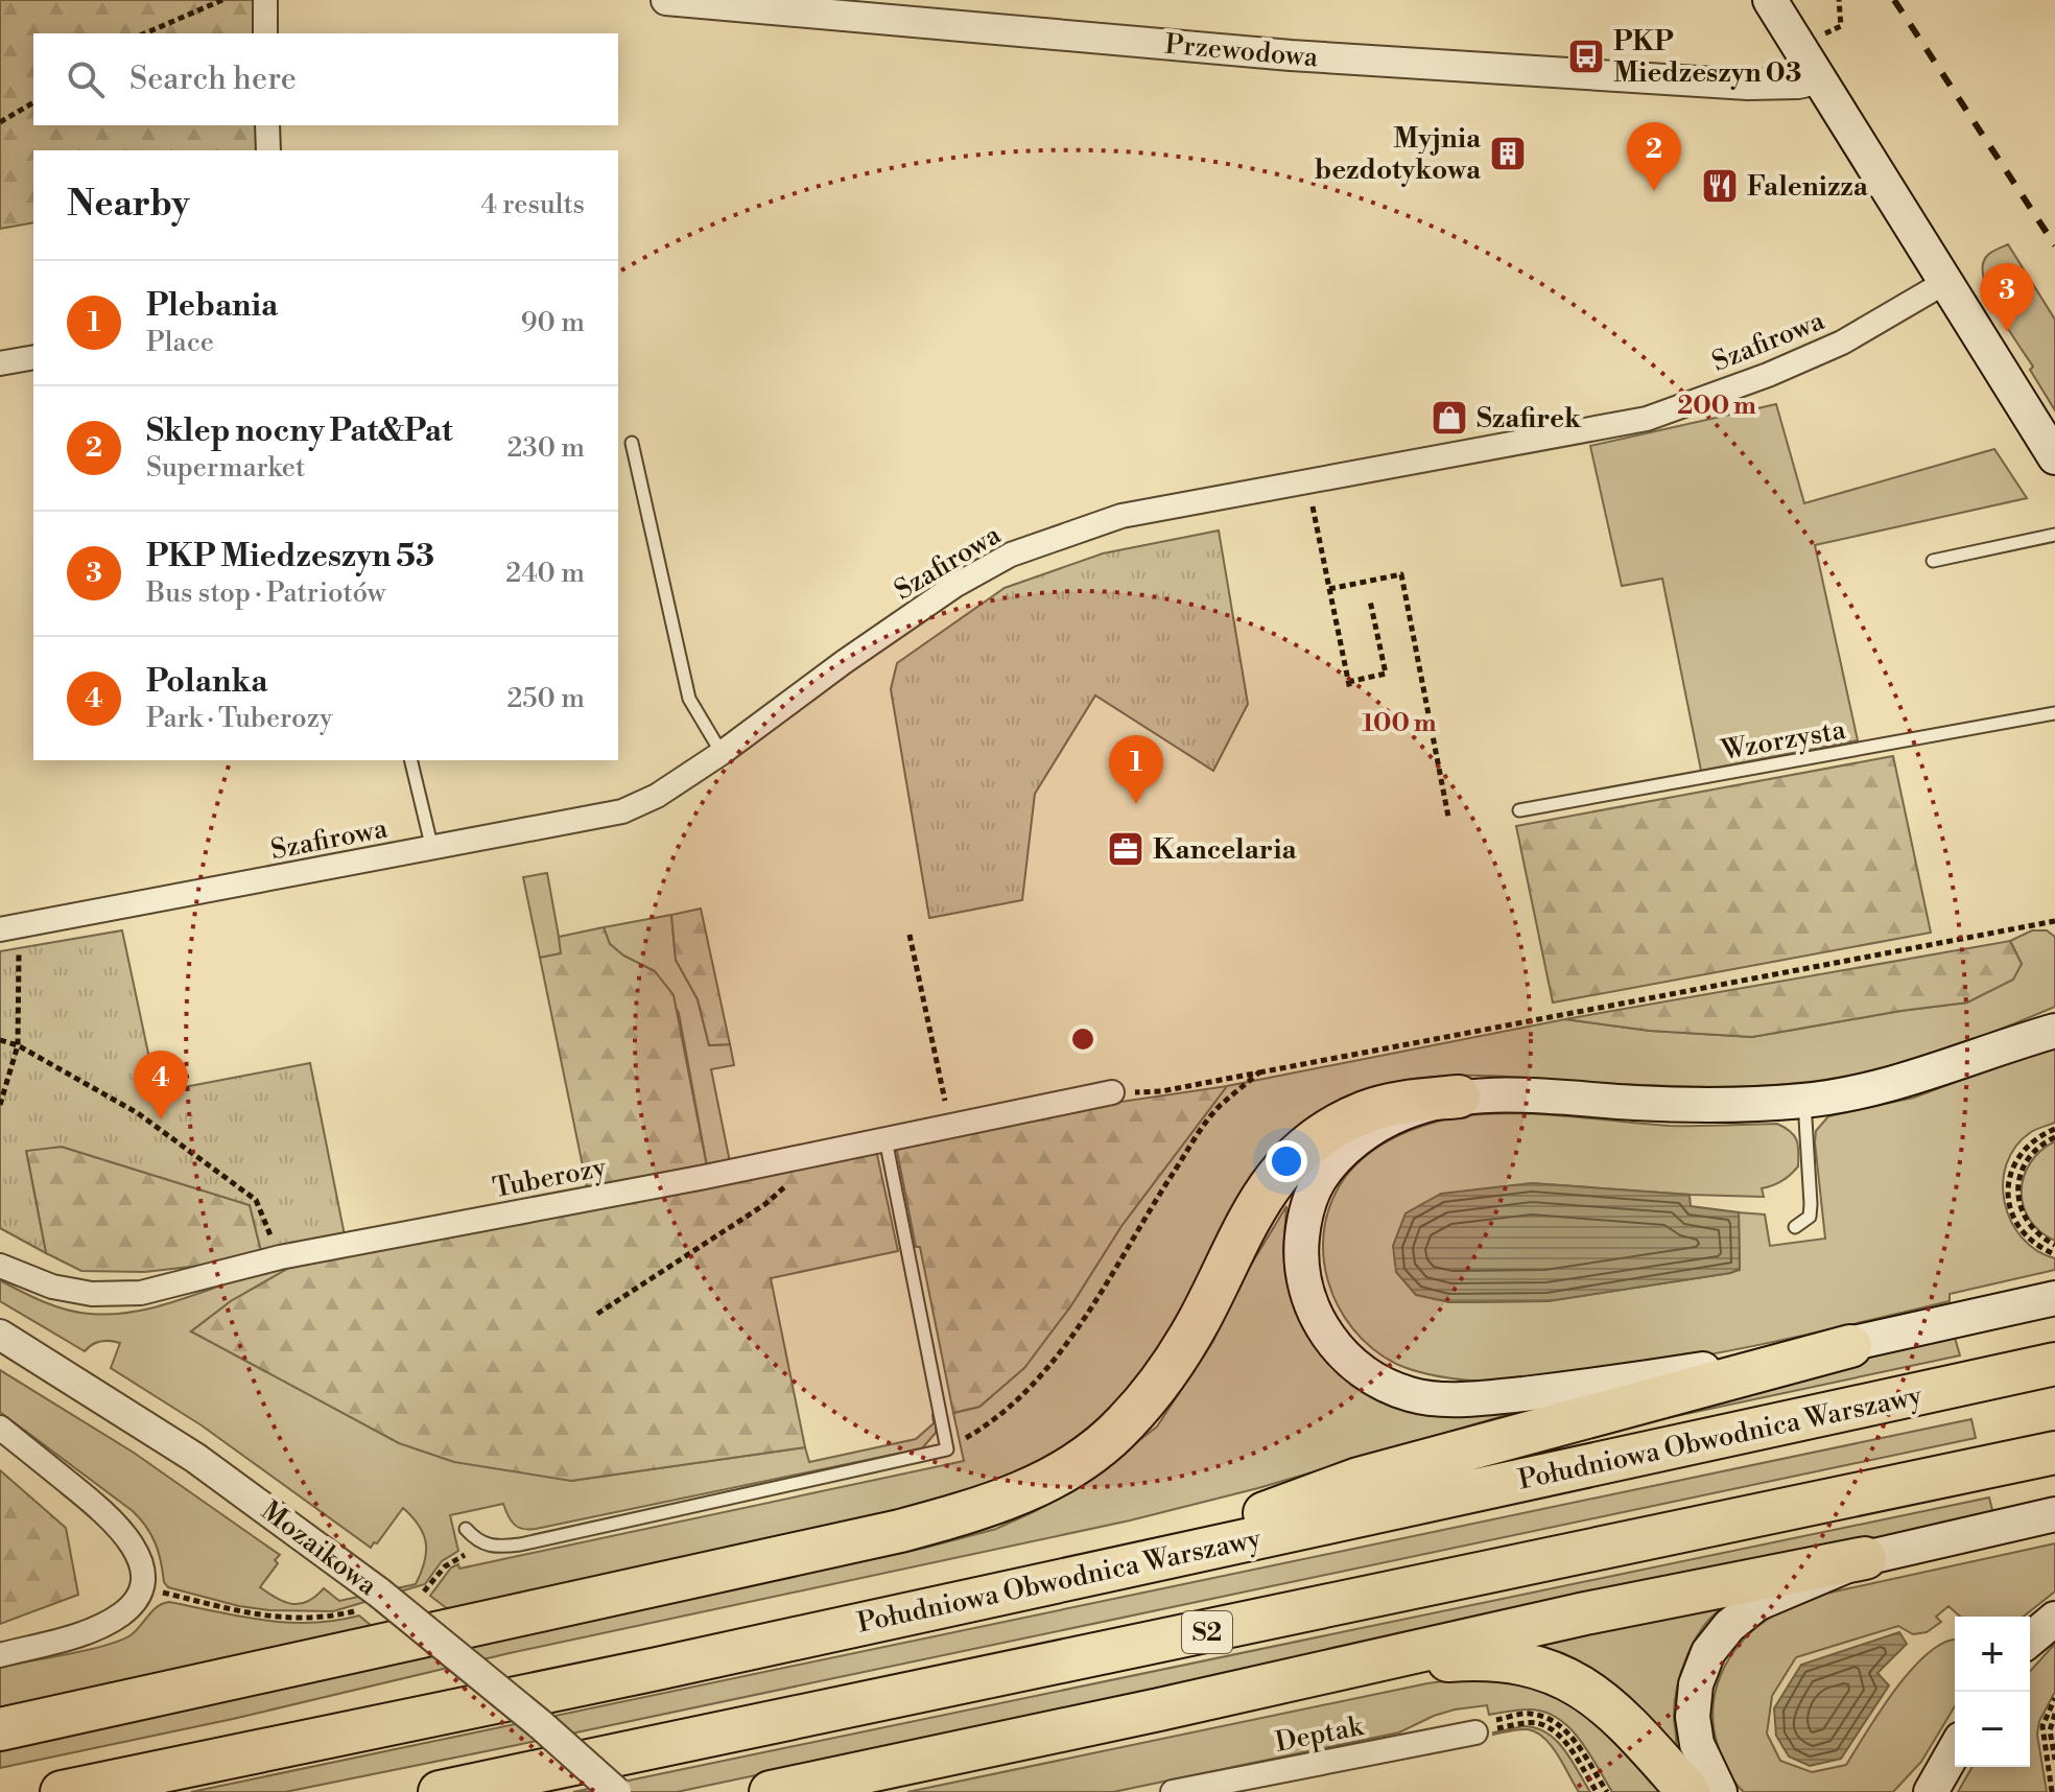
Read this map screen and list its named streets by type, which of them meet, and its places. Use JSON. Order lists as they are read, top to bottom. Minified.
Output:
{"streets":{"highway":["Południowa Obwodnica Warszawy","S2"],"street":["Przewodowa","Szafirowa","Tuberozy","Mozaikowa","Deptak"],"lane":["Wzorzysta"]},"places":{"bus stop":["PKP Miedzeszyn 03"],"building":["Myjnia bezdotykowa"],"restaurant":["Falenizza"],"shop":["Szafirek"],"office":["Kancelaria"]},"page":{"search":"Search here","pins":["2","3","1","4"],"heading":["Nearby","4 results"],"list":[{"mark":"1","name":"Plebania","note":"Place","value":"90 m"},{"mark":"2","name":"Sklep nocny Pat&Pat","note":"Supermarket","value":"230 m"},{"mark":"3","name":"PKP Miedzeszyn 53","note":"Bus stop · Patriotów","value":"240 m"},{"mark":"4","name":"Polanka","note":"Park · Tuberozy","value":"250 m"}],"map_buttons":["+","−"]},"rings":["200 m","100 m"]}
